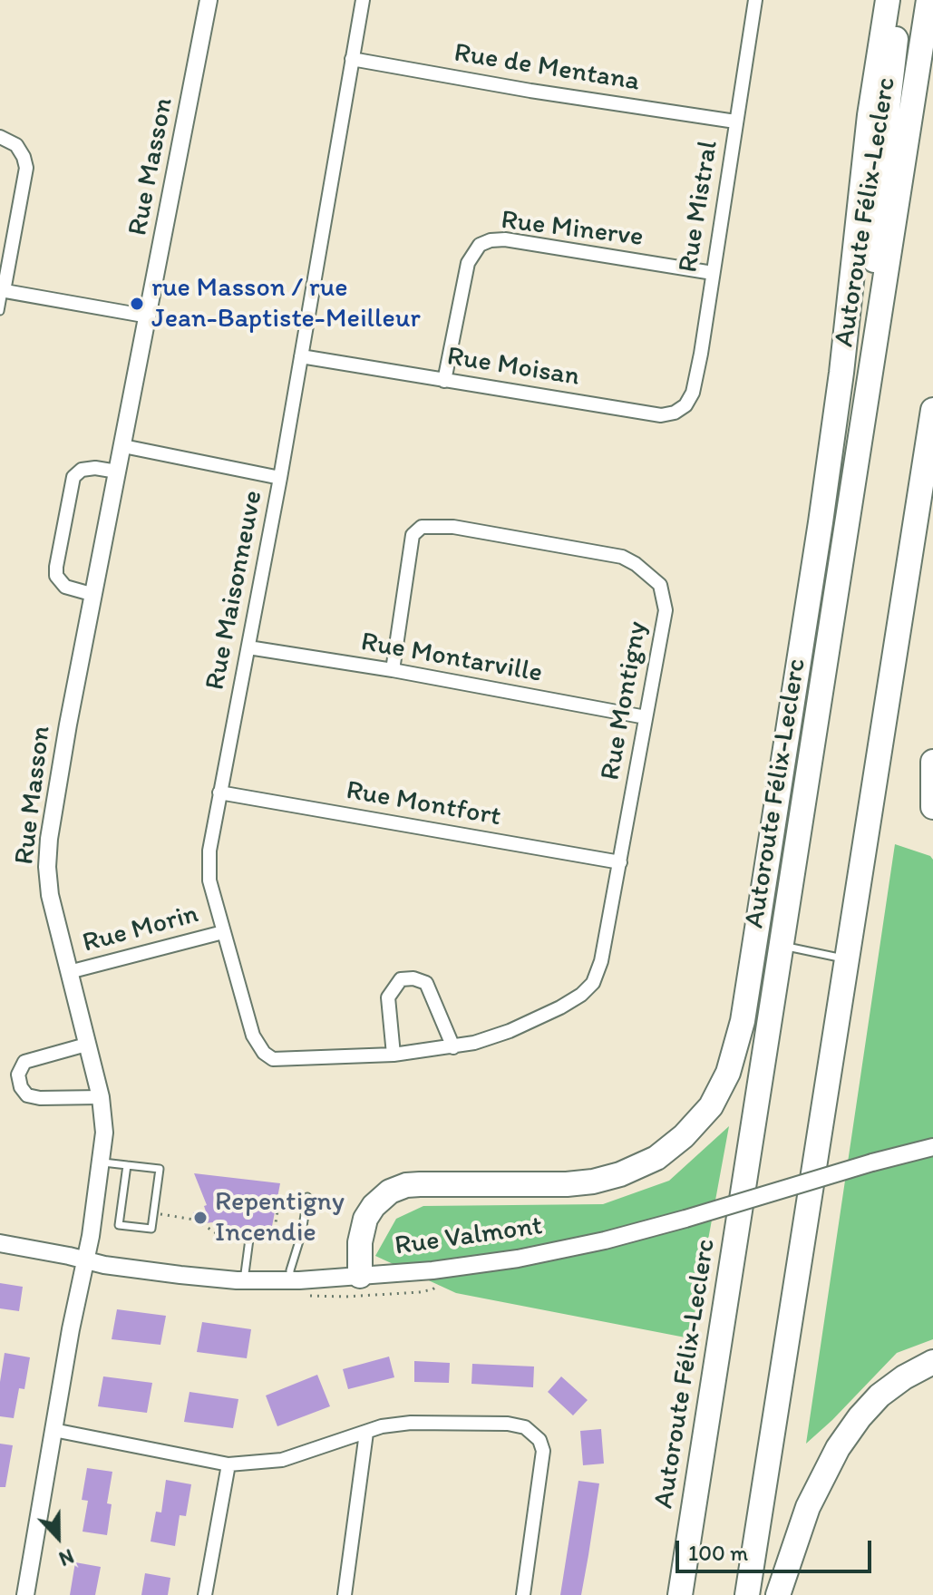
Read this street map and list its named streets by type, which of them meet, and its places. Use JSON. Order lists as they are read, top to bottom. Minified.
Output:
{"streets":{"highway":["Autoroute Félix-Leclerc"],"street":["Rue de Mentana","Rue Masson","Rue Mistral","Rue Minerve","Rue Moisan","Rue Maisonneuve","Rue Montarville","Rue Montigny","Rue Montfort","Rue Morin","Rue Valmont"]},"crossings":[["Rue de Mentana","Rue Mistral"],["Rue de Mentana","Rue Maisonneuve"],["Rue Masson","Rue Morin"],["Rue Masson","Rue Valmont"],["Rue Mistral","Rue Minerve"],["Rue Mistral","Rue Moisan"],["Rue Minerve","Rue Moisan"],["Rue Moisan","Rue Maisonneuve"],["Rue Maisonneuve","Rue Montarville"],["Rue Maisonneuve","Rue Montigny"],["Rue Maisonneuve","Rue Montfort"],["Rue Maisonneuve","Rue Morin"],["Rue Montarville","Rue Montigny"],["Rue Montigny","Rue Montfort"]],"places":["rue Masson / rue Jean-Baptiste-Meilleur","Repentigny Incendie"],"scale_bar":"100 m","north":"bottom"}
